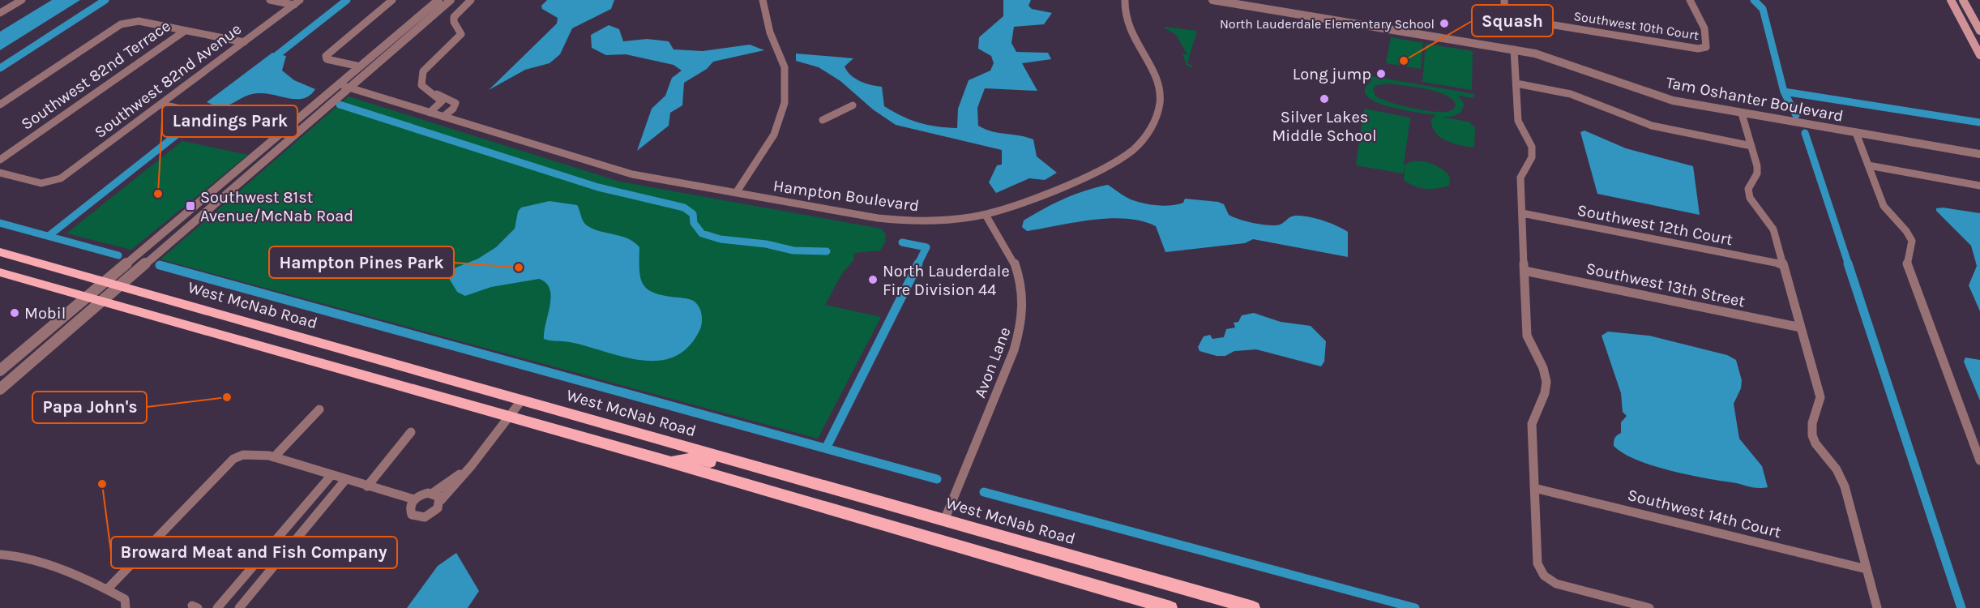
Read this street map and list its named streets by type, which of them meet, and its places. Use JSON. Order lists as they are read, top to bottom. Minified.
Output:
{"streets":{"main road":["West McNab Road"],"street":["Southwest 10th Court","Southwest 82nd Terrace","Southwest 82nd Avenue","Tam Oshanter Boulevard","Hampton Boulevard","Southwest 12th Court","Southwest 13th Street","Avon Lane","Southwest 14th Court"]},"crossings":[["Hampton Boulevard","Avon Lane"],["West McNab Road","Avon Lane"]],"places":{"other":["North Lauderdale Elementary School","Squash","Long jump","Silver Lakes Middle School","Landings Park","Hampton Pines Park","North Lauderdale Fire Division 44","Mobil","Papa John's","Broward Meat and Fish Company"],"transit":["Southwest 81st Avenue/McNab Road"]}}
